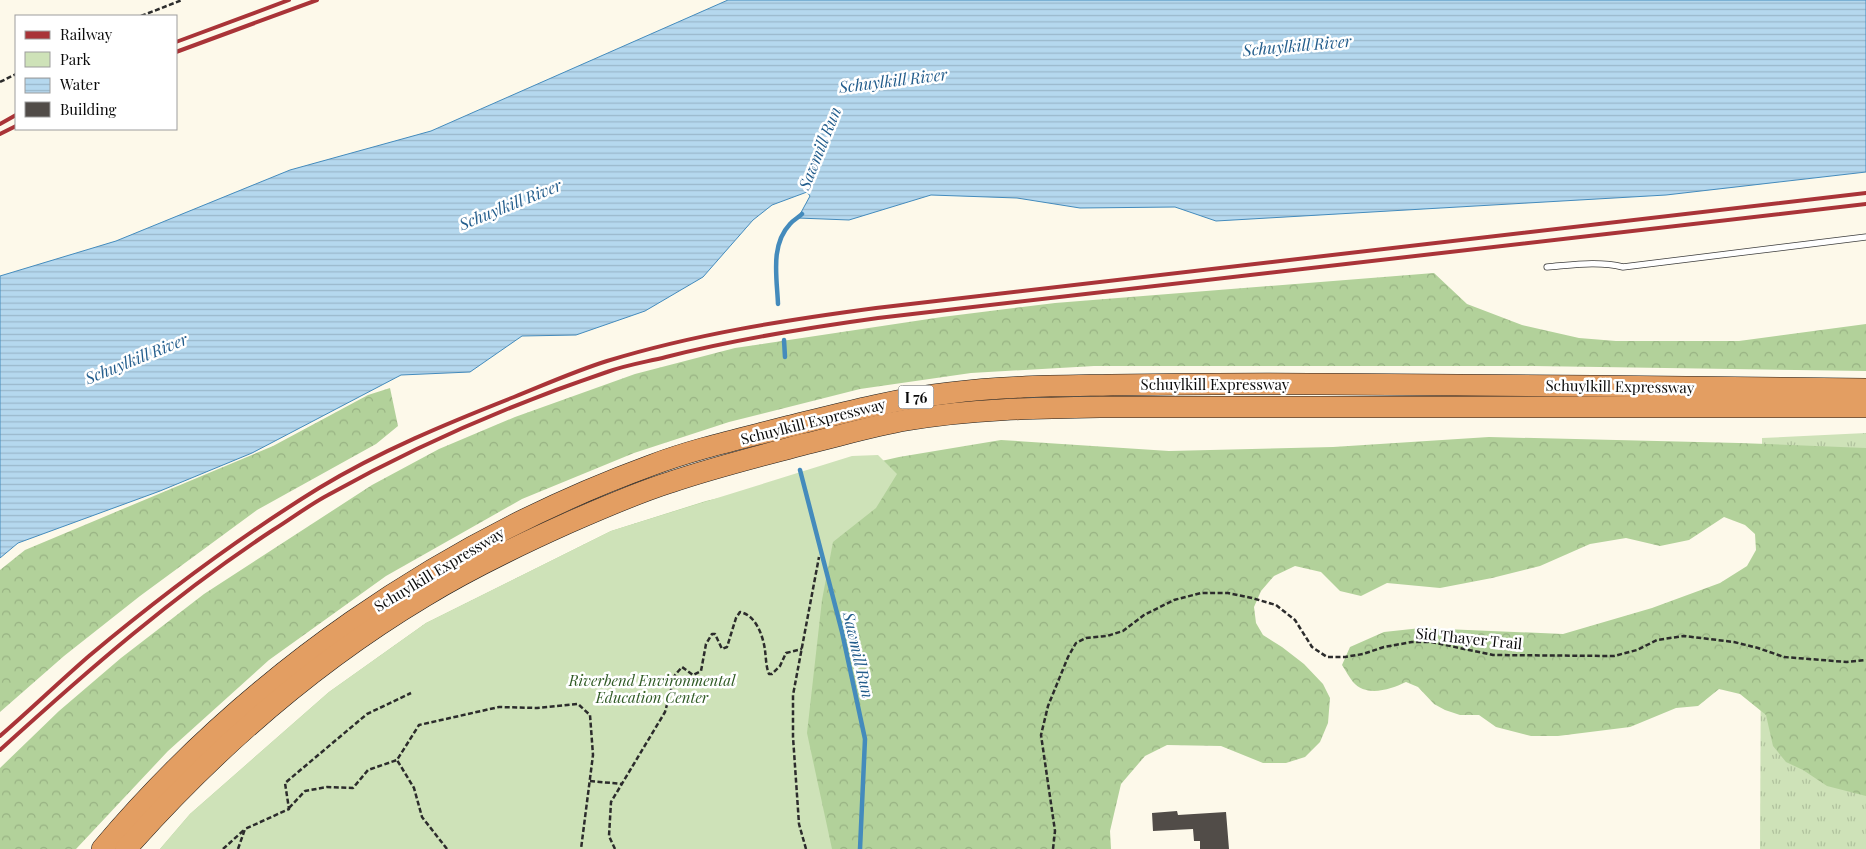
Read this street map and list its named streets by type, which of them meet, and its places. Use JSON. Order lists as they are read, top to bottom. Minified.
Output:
{"streets":{"highway":["Schuylkill Expressway","I 76"],"path":["Sid Thayer Trail"]},"water":["Schuylkill River","Sawmill Run"],"parks":["Riverbend Environmental Education Center"],"legend":["Railway","Park","Water","Building"]}
